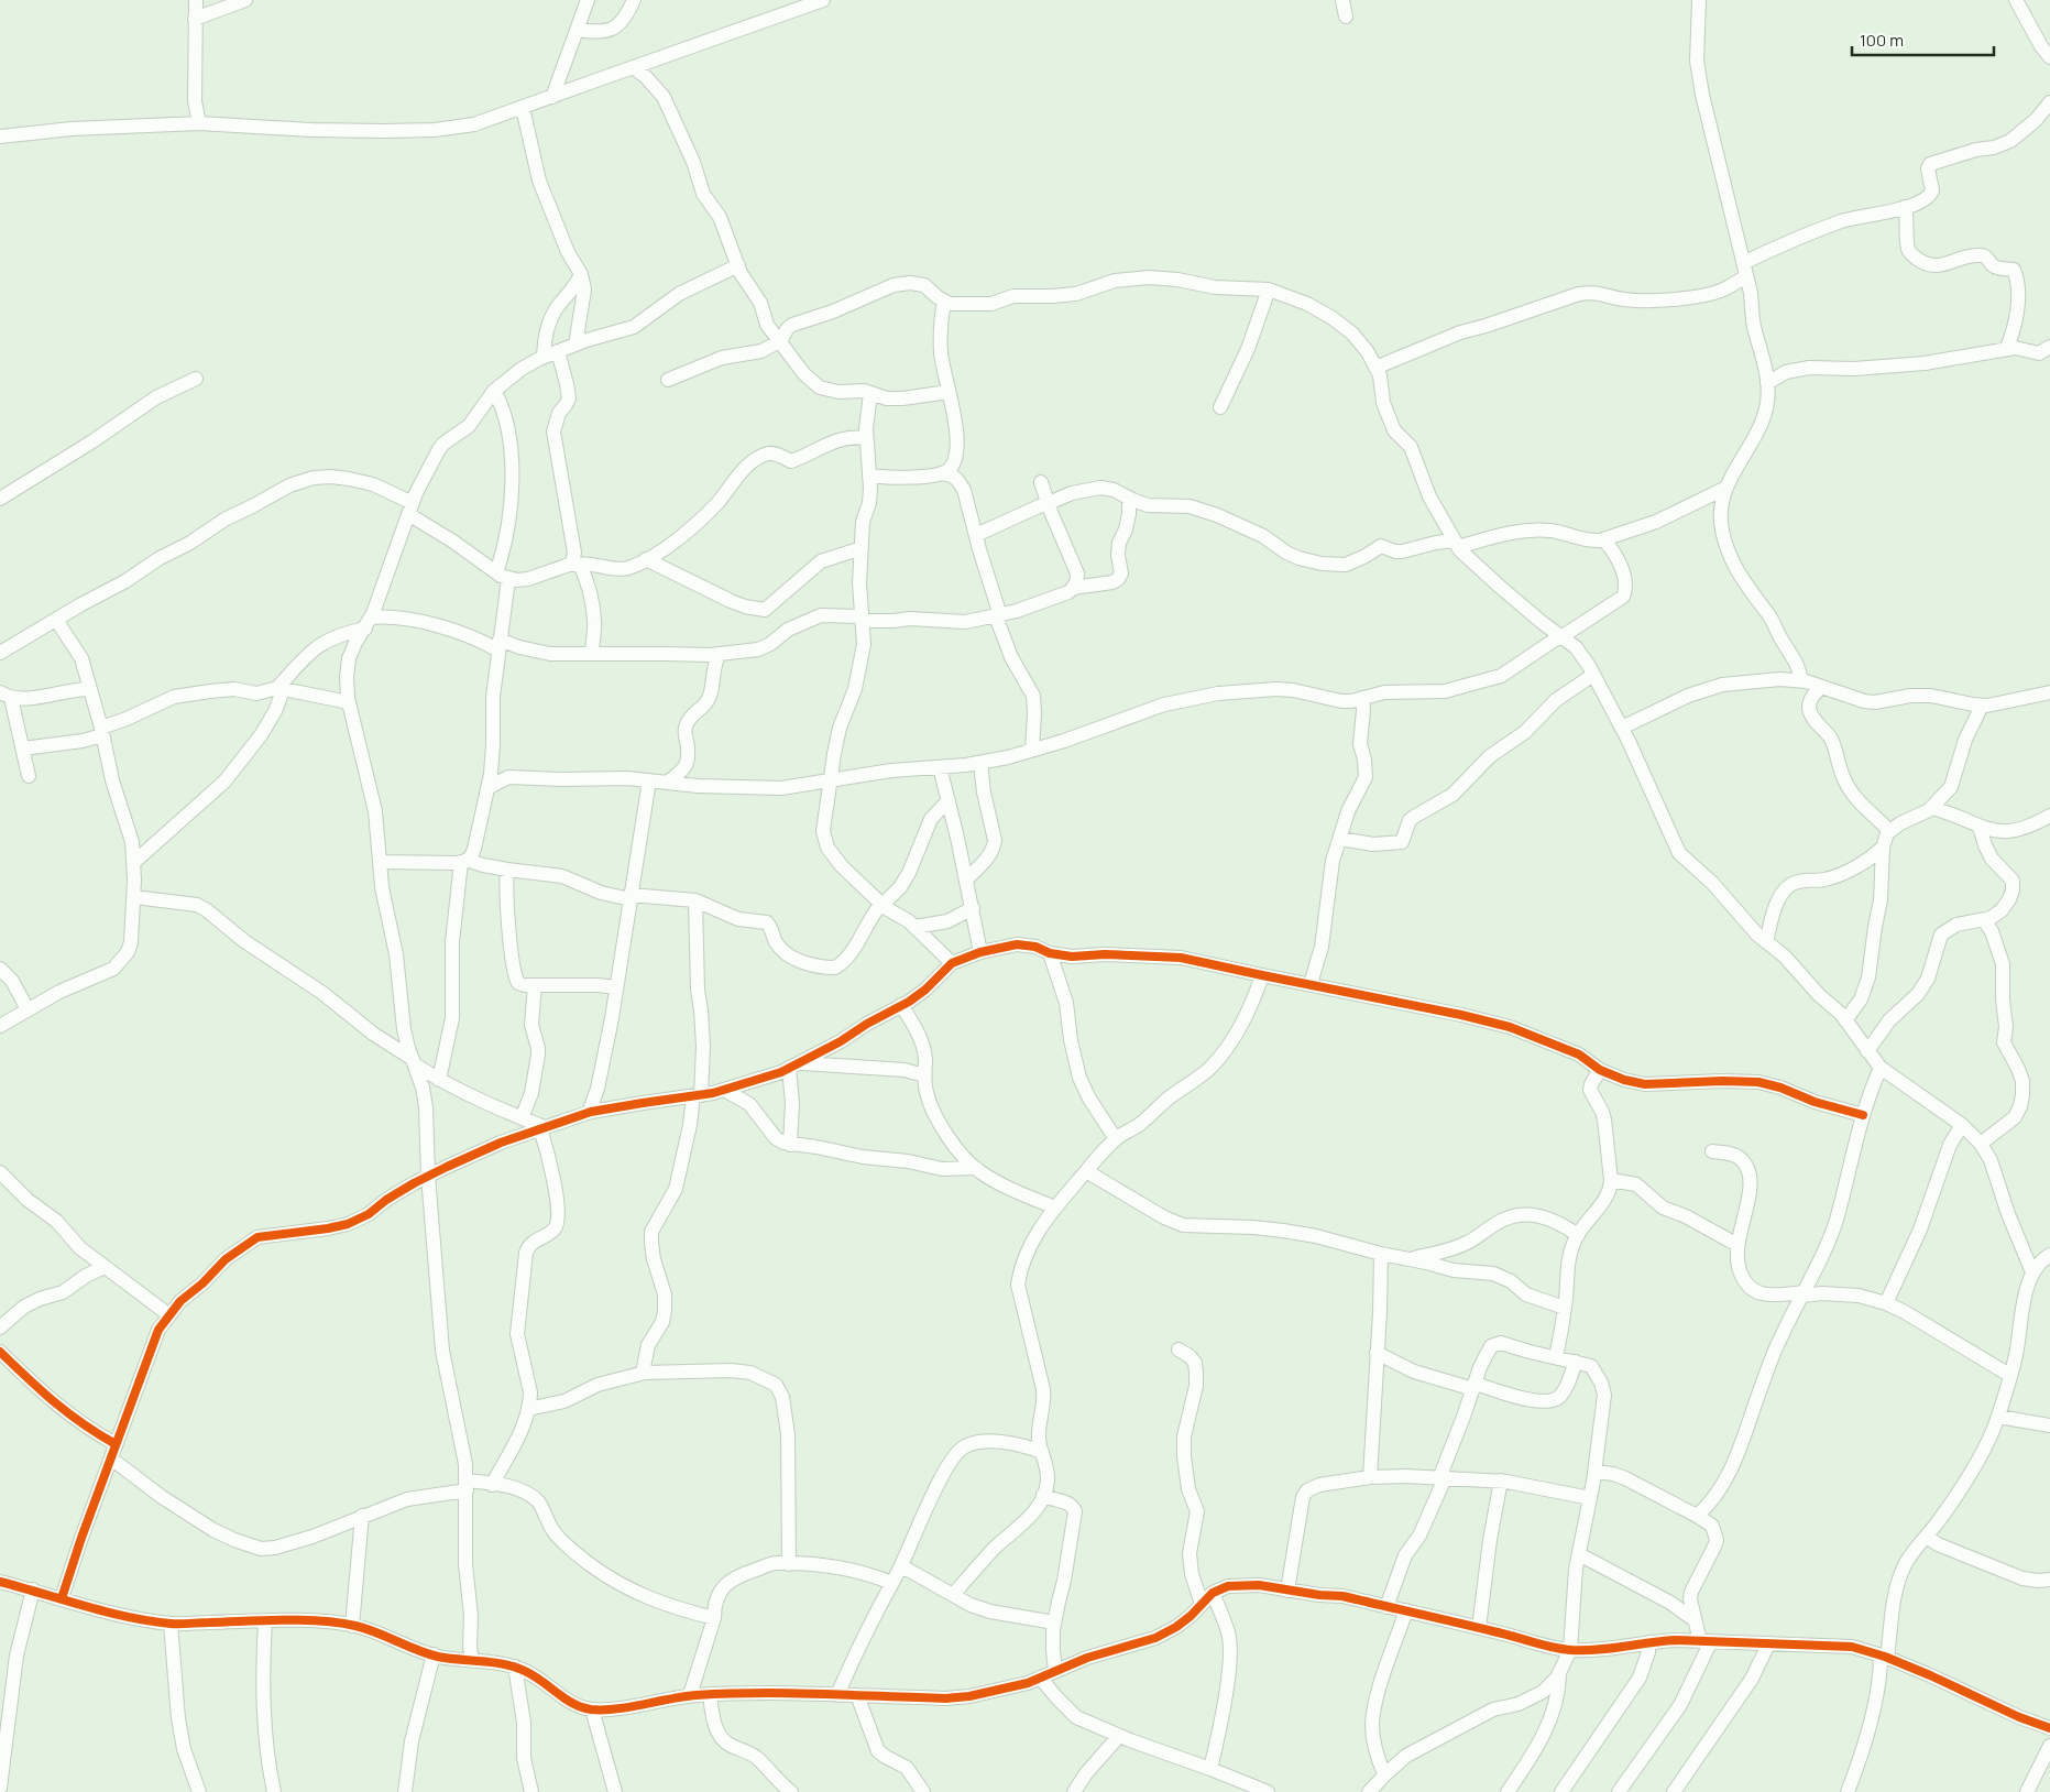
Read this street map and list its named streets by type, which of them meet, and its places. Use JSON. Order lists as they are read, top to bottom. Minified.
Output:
{"scale_bar":"100 m"}
